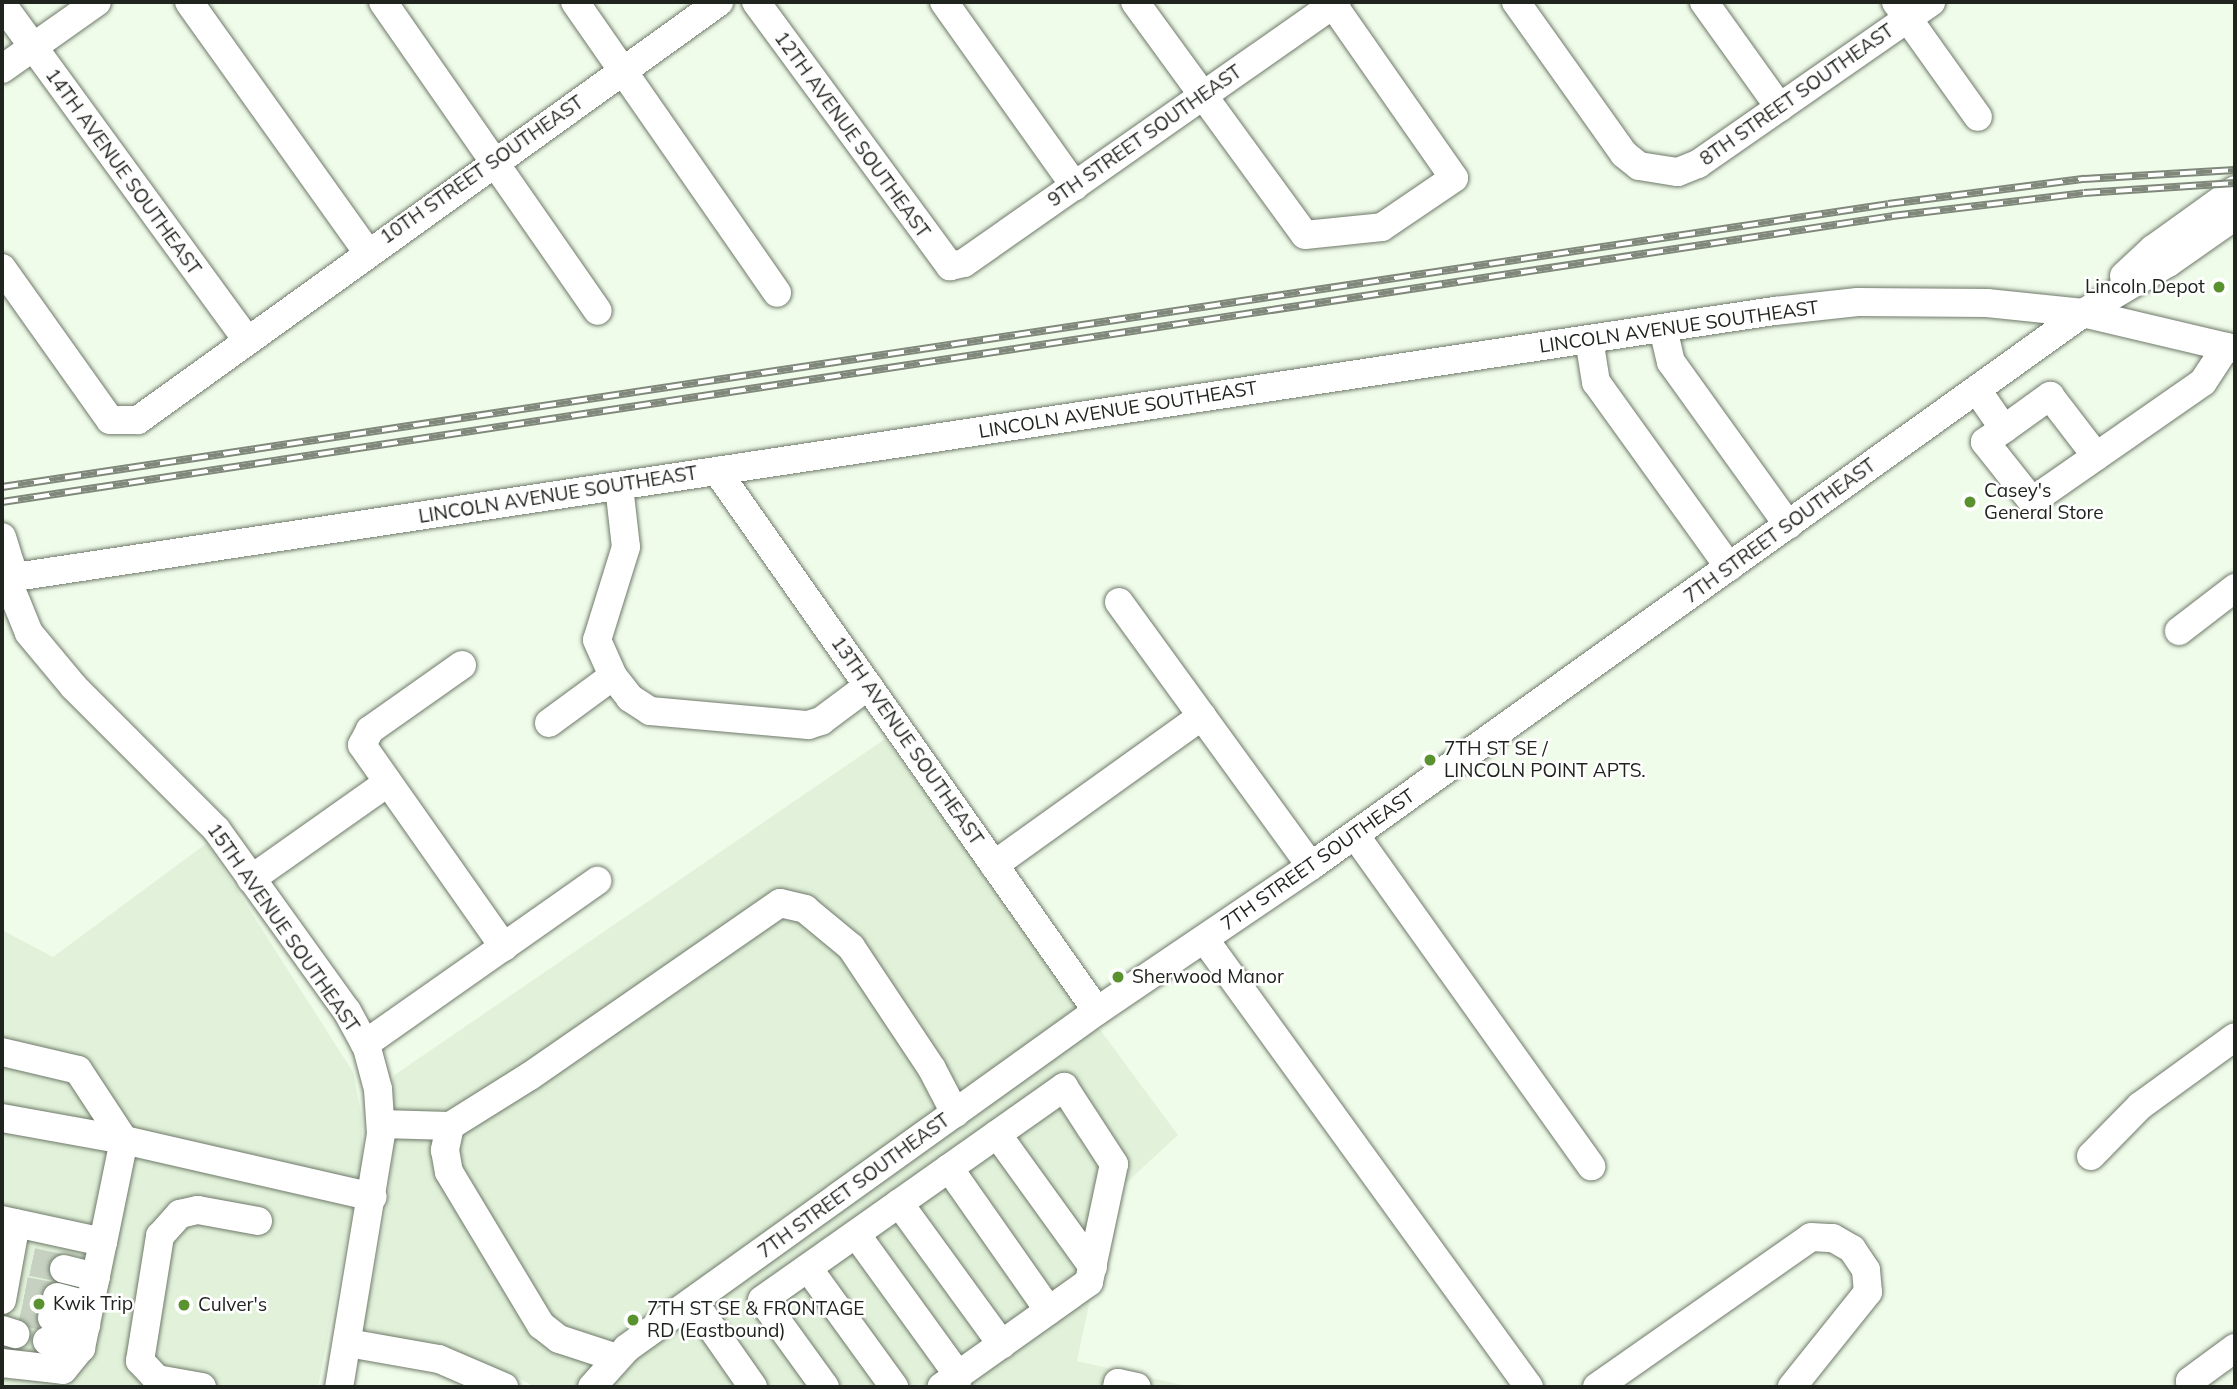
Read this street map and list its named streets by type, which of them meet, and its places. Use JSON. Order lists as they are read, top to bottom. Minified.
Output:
{"streets":{"street":["8TH STREET SOUTHEAST","12TH AVENUE SOUTHEAST","9TH STREET SOUTHEAST","10TH STREET SOUTHEAST","14TH AVENUE SOUTHEAST","LINCOLN AVENUE SOUTHEAST","7TH STREET SOUTHEAST","13TH AVENUE SOUTHEAST","15TH AVENUE SOUTHEAST"]},"crossings":[["12TH AVENUE SOUTHEAST","9TH STREET SOUTHEAST"],["10TH STREET SOUTHEAST","14TH AVENUE SOUTHEAST"],["LINCOLN AVENUE SOUTHEAST","7TH STREET SOUTHEAST"],["LINCOLN AVENUE SOUTHEAST","13TH AVENUE SOUTHEAST"],["LINCOLN AVENUE SOUTHEAST","15TH AVENUE SOUTHEAST"],["7TH STREET SOUTHEAST","13TH AVENUE SOUTHEAST"]],"places":["Lincoln Depot","Casey's General Store","7TH ST SE / LINCOLN POINT APTS.","Sherwood Manor","Kwik Trip","Culver's","7TH ST SE & FRONTAGE RD (Eastbound)"]}
